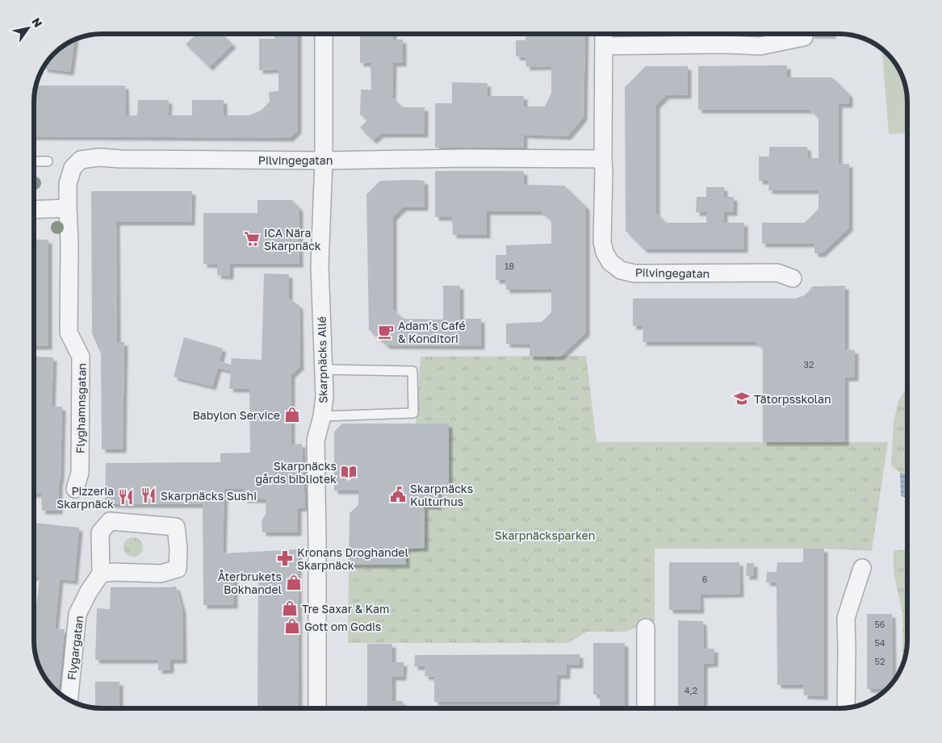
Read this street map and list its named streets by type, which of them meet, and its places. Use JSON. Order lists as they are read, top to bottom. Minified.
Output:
{"streets":{"street":["Pilvingegatan","Skarpnäcks Allé","Flyghamnsgatan","Flygargatan"]},"crossings":[["Pilvingegatan","Skarpnäcks Allé"],["Pilvingegatan","Flyghamnsgatan"]],"parks":["Skarpnäcksparken"],"places":{"supermarket":["ICA Nära Skarpnäck"],"cafe":["Adam’s Café & Konditori"],"school or university":["Tätorpsskolan"],"shop":["Babylon Service","Återbrukets Bokhandel","Tre Saxar & Kam","Gott om Godis"],"library":["Skarpnäcks gårds bibliotek"],"public building":["Skarpnäcks Kulturhus"],"restaurant":["Skarpnäcks Sushi","Pizzeria Skarpnäck"],"pharmacy":["Kronans Droghandel Skarpnäck"]},"house_numbers":["18","32","6","56","54","52","4,2"],"north":"top right"}
